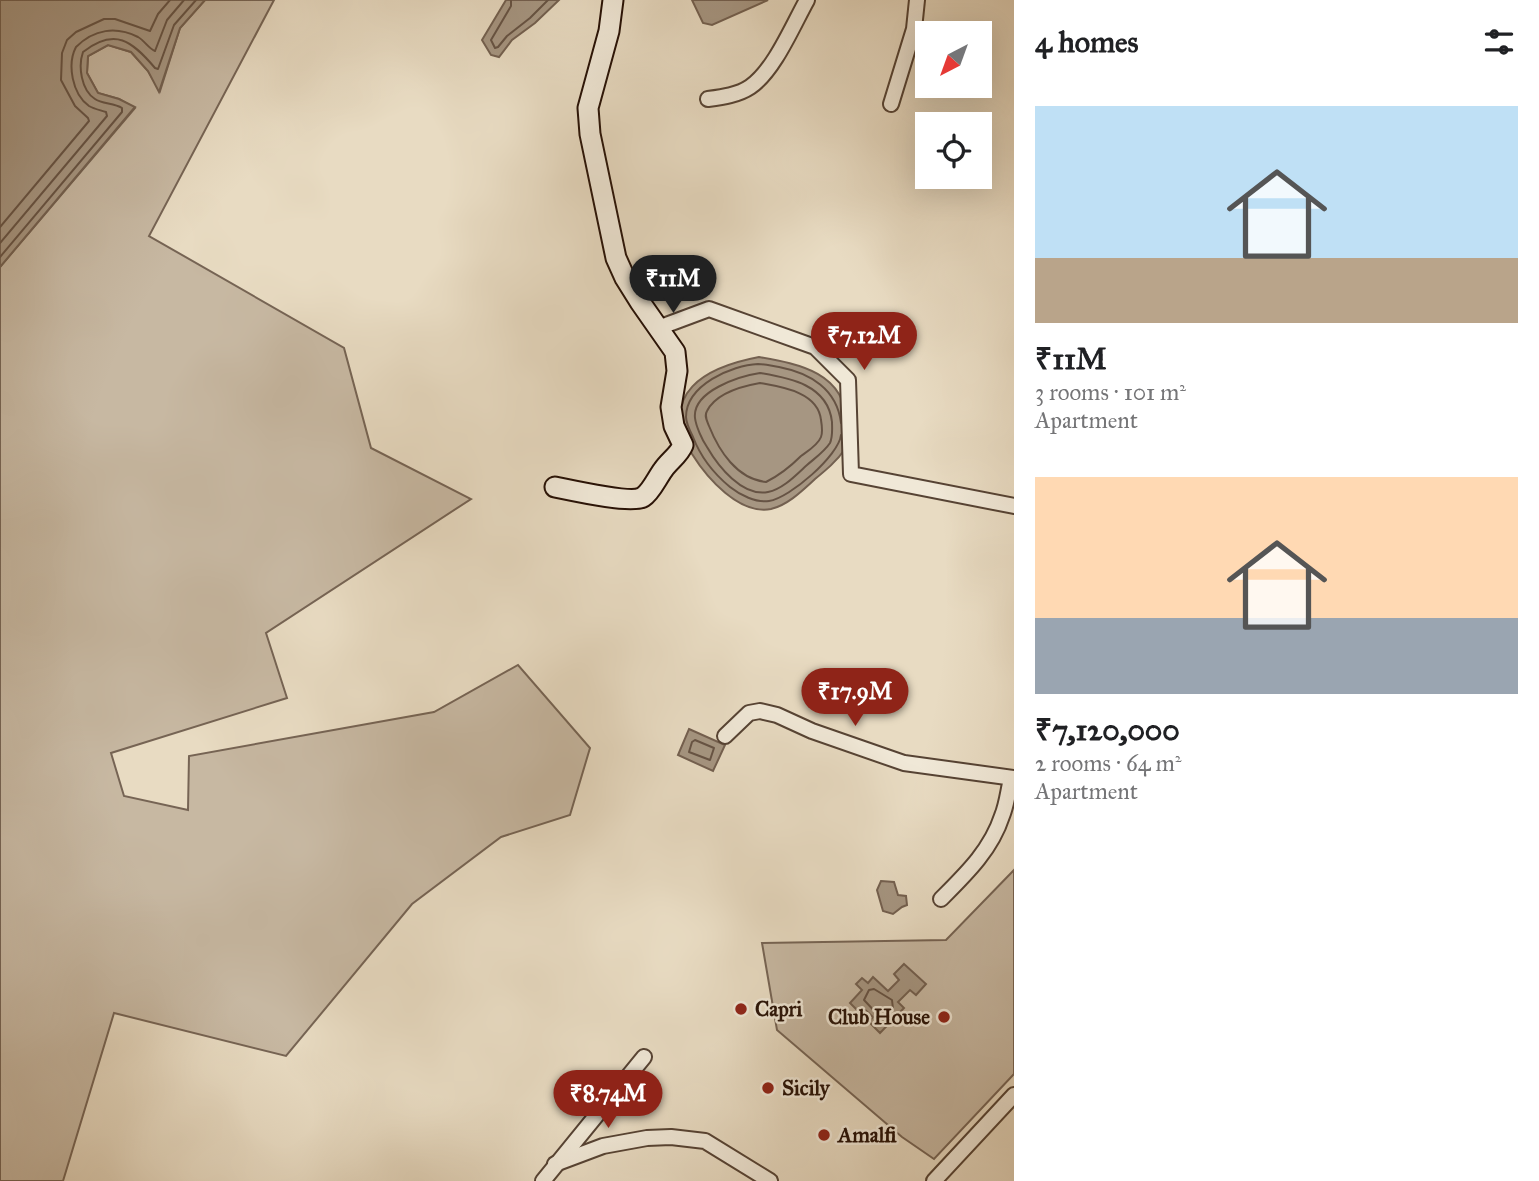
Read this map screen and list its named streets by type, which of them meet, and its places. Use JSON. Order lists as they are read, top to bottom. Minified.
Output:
{"places":["Capri","Club House","Sicily","Amalfi"],"north":"bottom left","page":{"heading":"4 homes","list":[{"name":"₹11M","note":"3 rooms · 101 m² · Apartment"},{"name":"₹7,120,000","note":"2 rooms · 64 m² · Apartment"}],"price":["₹11M","₹7.12M","₹17.9M","₹8.74M"]}}
